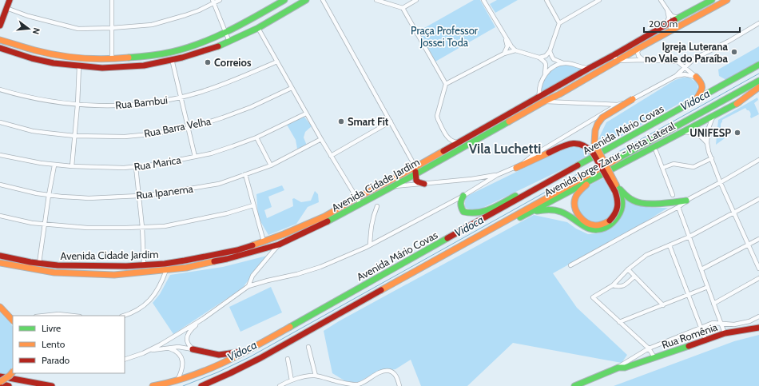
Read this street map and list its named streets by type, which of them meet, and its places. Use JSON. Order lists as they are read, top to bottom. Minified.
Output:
{"streets":{"main road":["Avenida Mário Covas","Avenida Jorge Zarur - Pista Lateral","Avenida Cidade Jardim","Rua Romênia"],"street":["Rua Bambui","Rua Barra Velha","Rua Marica","Rua Ipanema"]},"districts":["Vila Luchetti"],"water":["Vidoca"],"parks":["Praça Professor Jossei Toda"],"places":["Igreja Luterana no Vale do Paraíba","Correios","Smart Fit","UNIFESP"],"legend":["Livre","Lento","Parado"],"scale_bar":"200 m","north":"right"}
